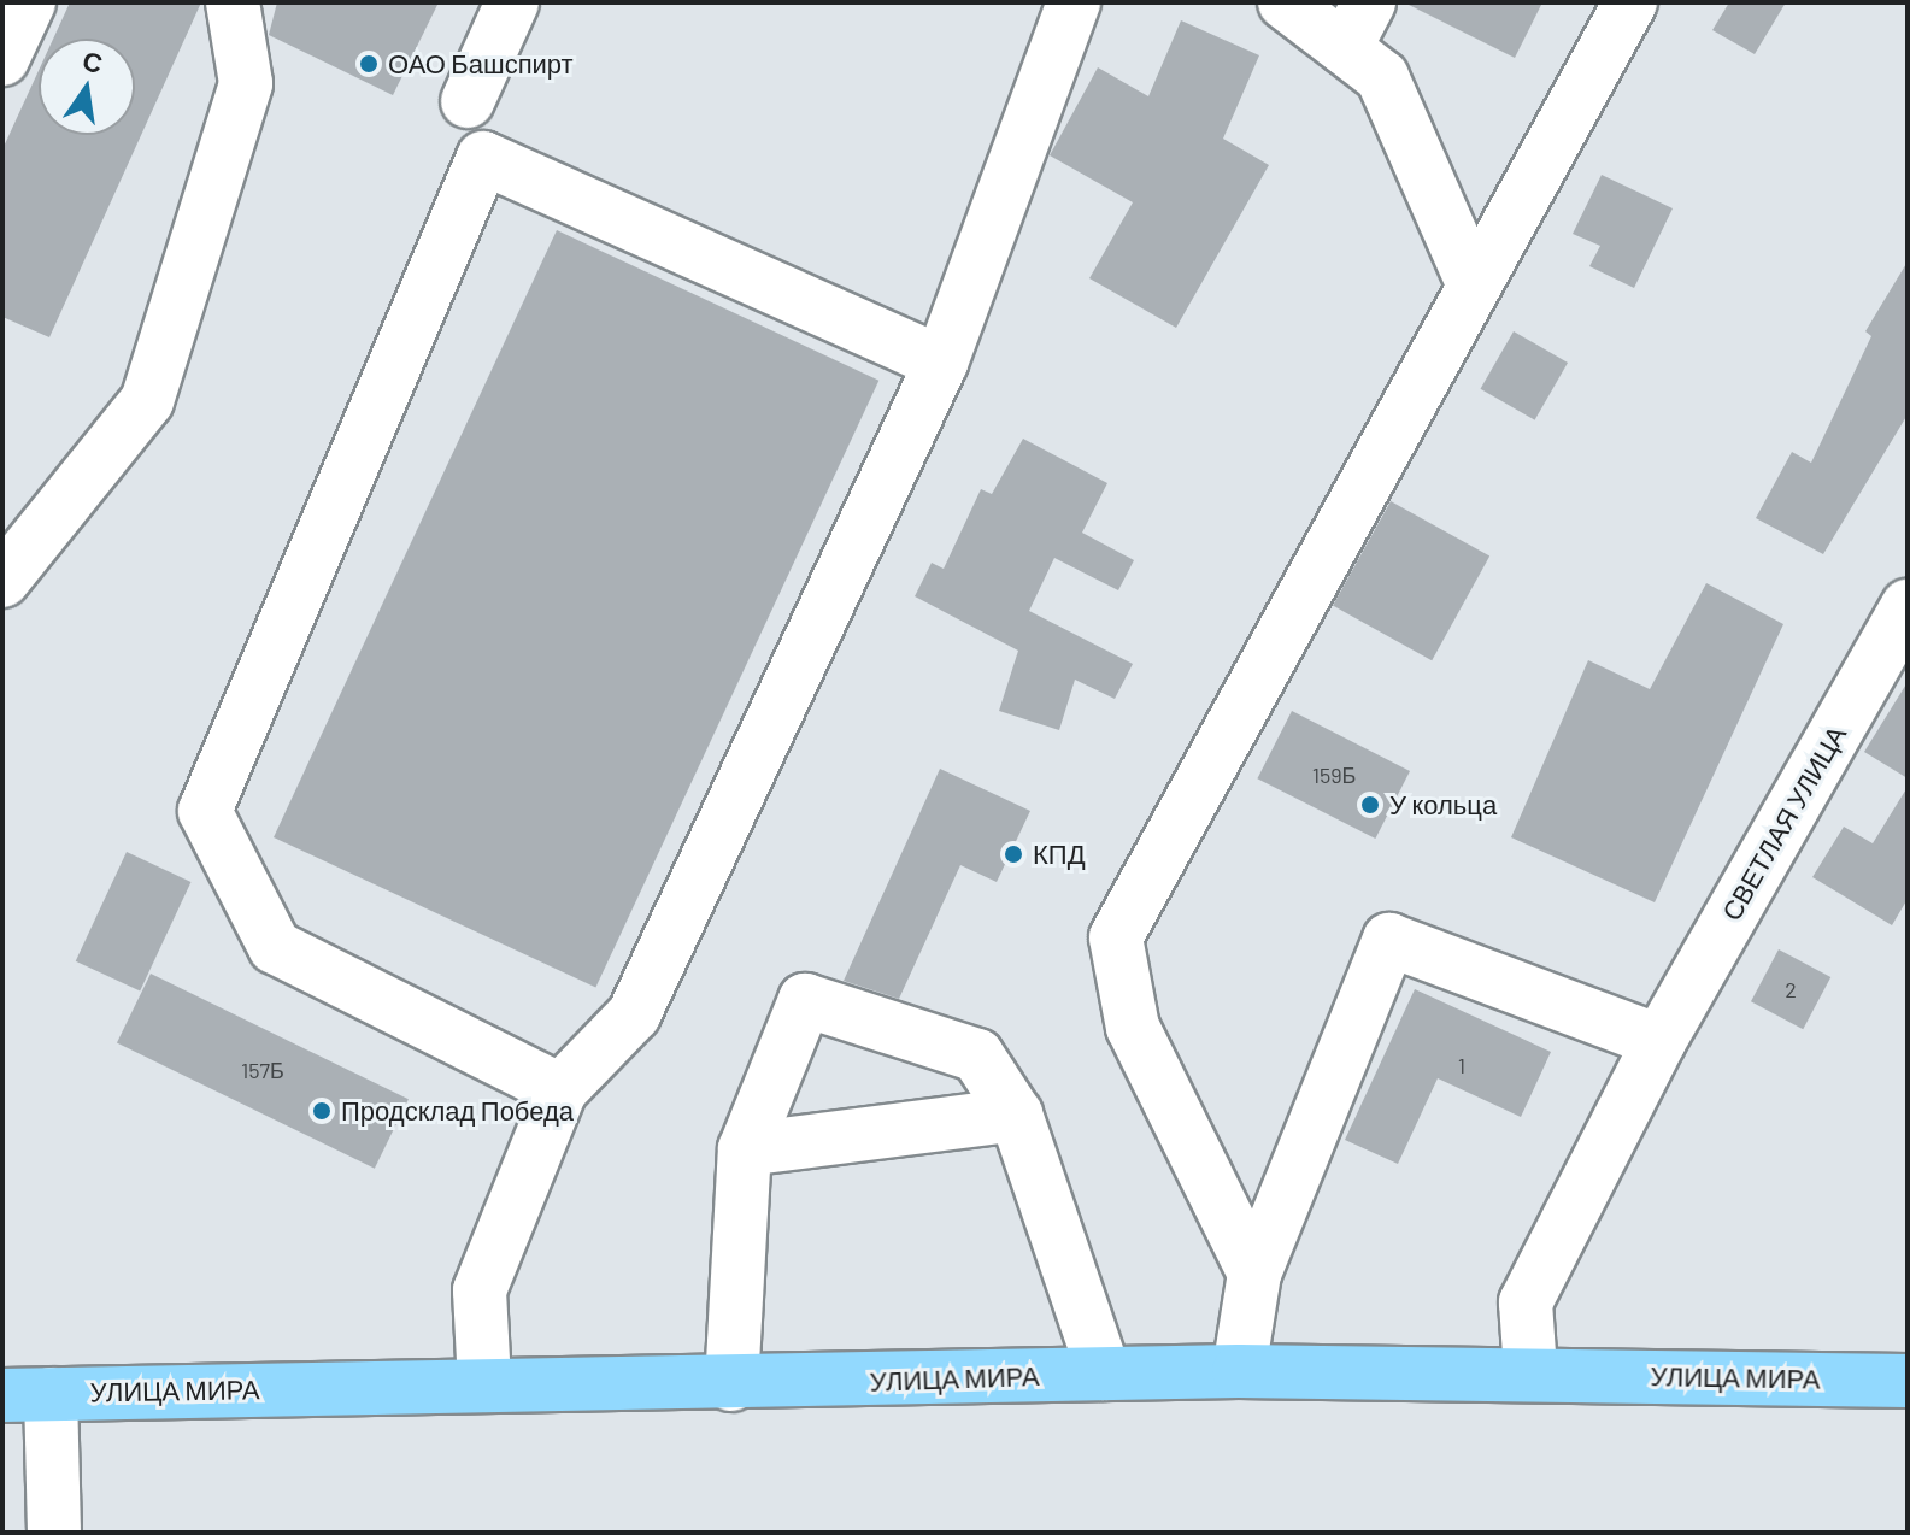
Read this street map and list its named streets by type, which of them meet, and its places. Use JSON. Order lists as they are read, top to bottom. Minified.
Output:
{"streets":{"main road":["УЛИЦА МИРА"],"street":["СВЕТЛАЯ УЛИЦА"]},"crossings":[["СВЕТЛАЯ УЛИЦА","УЛИЦА МИРА"]],"places":["ОАО Башспирт","У кольца","КПД","Продсклад Победа"],"house_numbers":["159Б","2","1","157Б"],"north":"top"}
